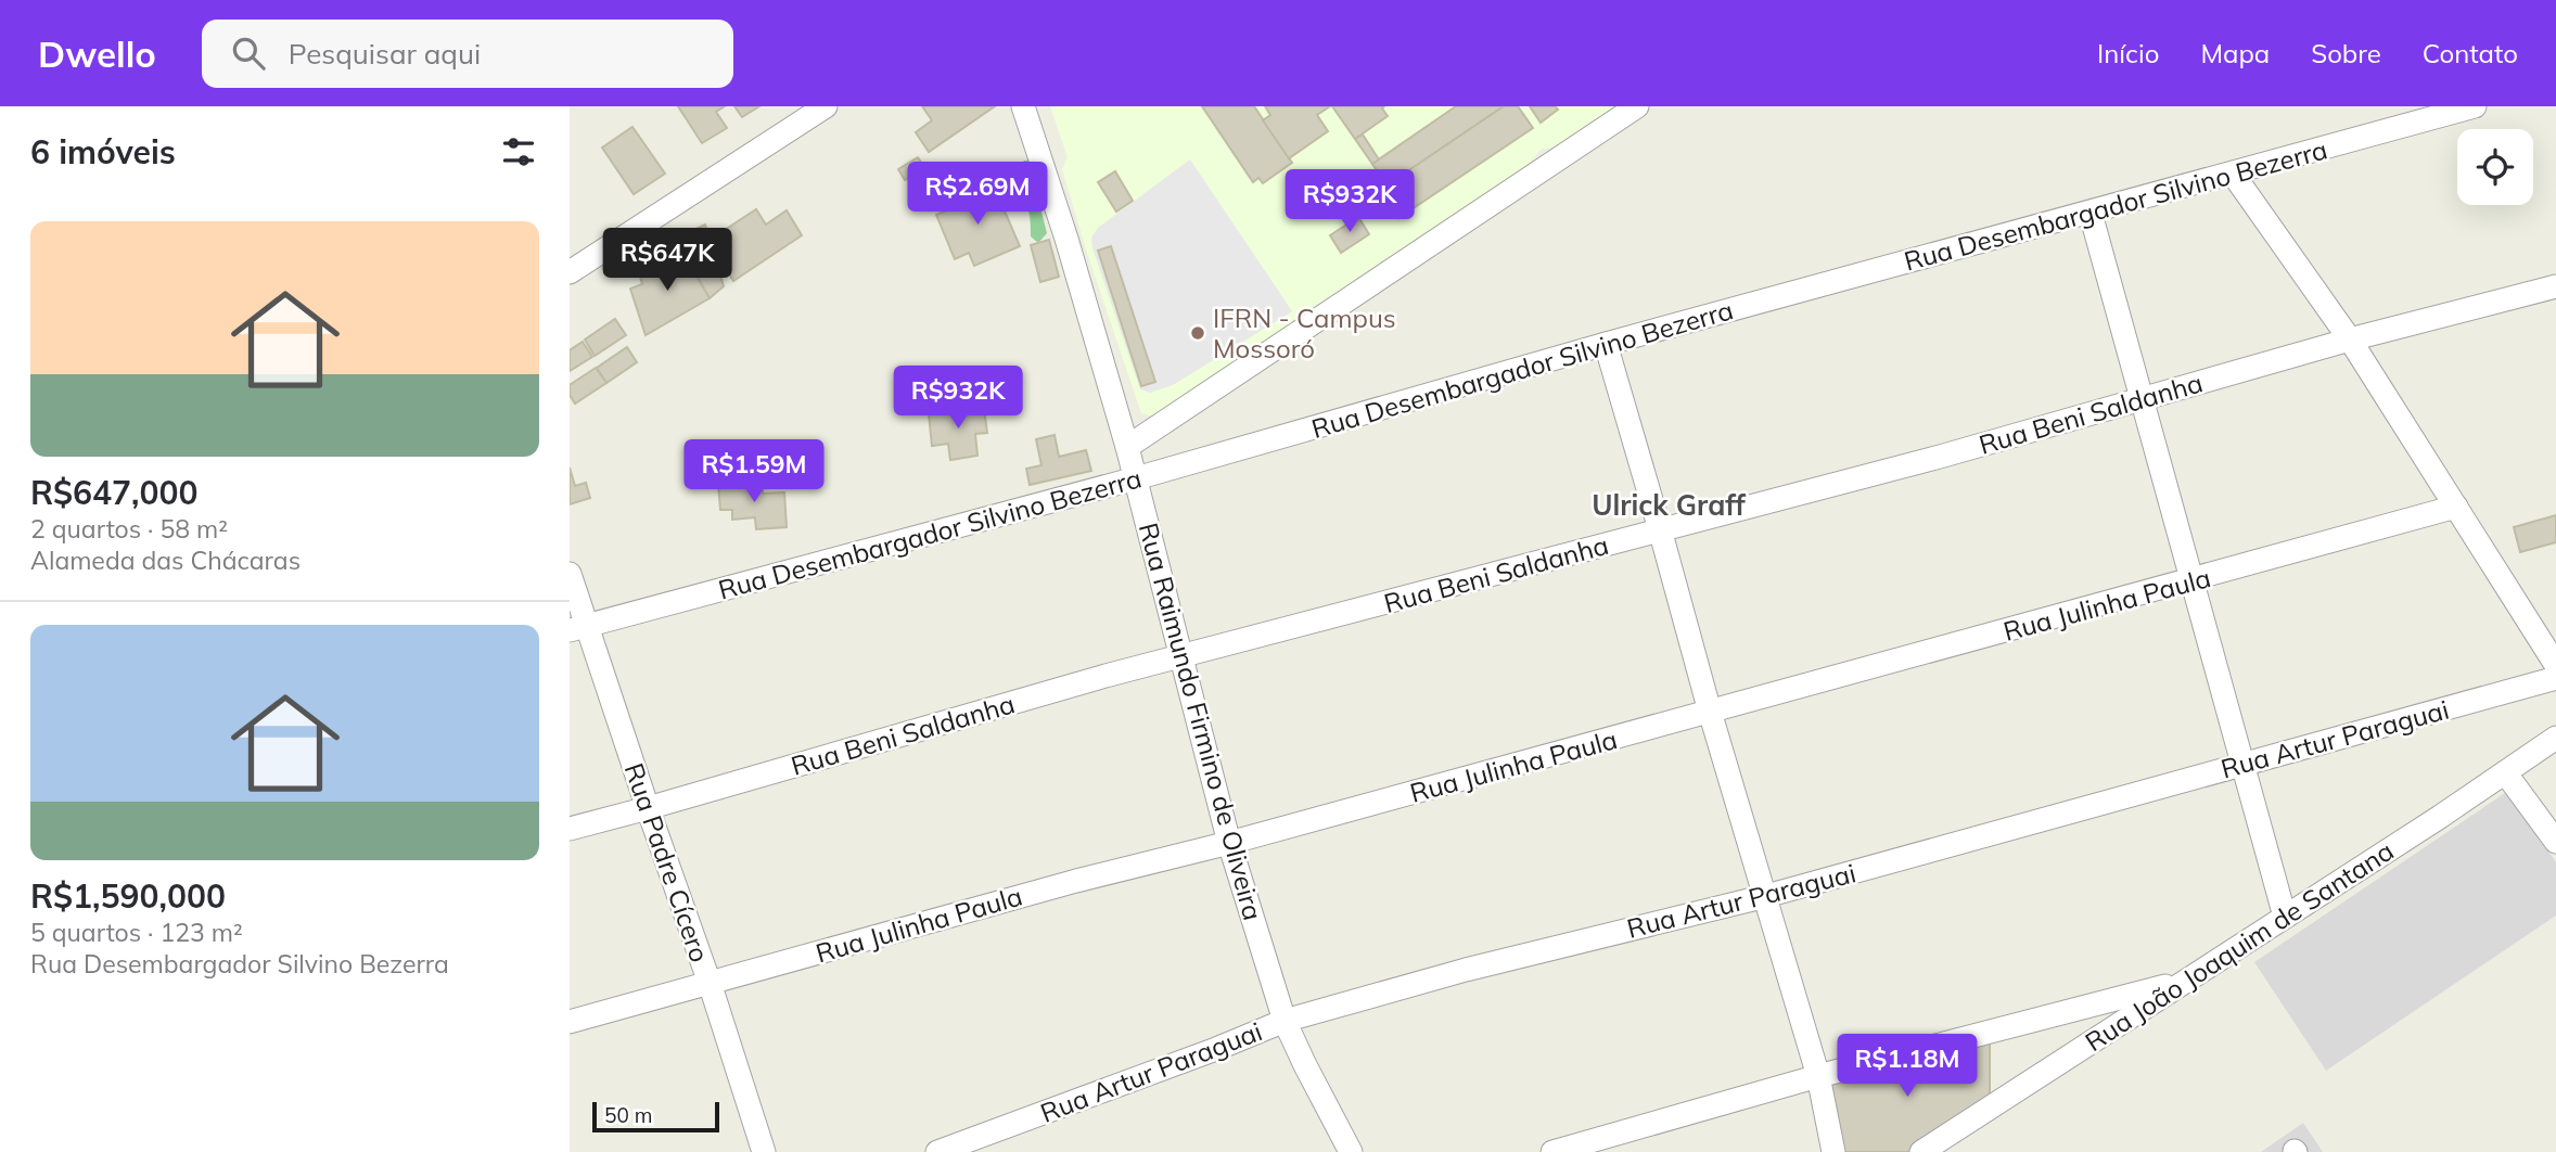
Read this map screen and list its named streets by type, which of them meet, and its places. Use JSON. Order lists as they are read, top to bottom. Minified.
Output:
{"streets":{"street":["Rua Desembargador Silvino Bezerra","Rua Beni Saldanha","Rua Julinha Paula","Rua Raimundo Firmino de Oliveira","Rua Artur Paraguai","Rua Padre Cícero","Rua João Joaquim de Santana"]},"crossings":[["Rua Desembargador Silvino Bezerra","Rua Raimundo Firmino de Oliveira"],["Rua Desembargador Silvino Bezerra","Rua Padre Cícero"],["Rua Beni Saldanha","Rua Raimundo Firmino de Oliveira"],["Rua Beni Saldanha","Rua Padre Cícero"],["Rua Julinha Paula","Rua Raimundo Firmino de Oliveira"],["Rua Julinha Paula","Rua Padre Cícero"],["Rua Raimundo Firmino de Oliveira","Rua Artur Paraguai"]],"districts":["Ulrick Graff"],"places":["IFRN - Campus Mossoró"],"scale_bar":"50 m","page":{"header":"Dwello","search":"Pesquisar aqui","nav":["Início","Mapa","Sobre","Contato"],"heading":"6 imóveis","price":["R$2.69M","R$932K","R$647K","R$932K","R$1.59M","R$1.18M"],"list":[{"name":"R$647,000","note":"2 quartos · 58 m² · Alameda das Chácaras"},{"name":"R$1,590,000","note":"5 quartos · 123 m² · Rua Desembargador Silvino Bezerra"}],"scale":"50 m"}}
